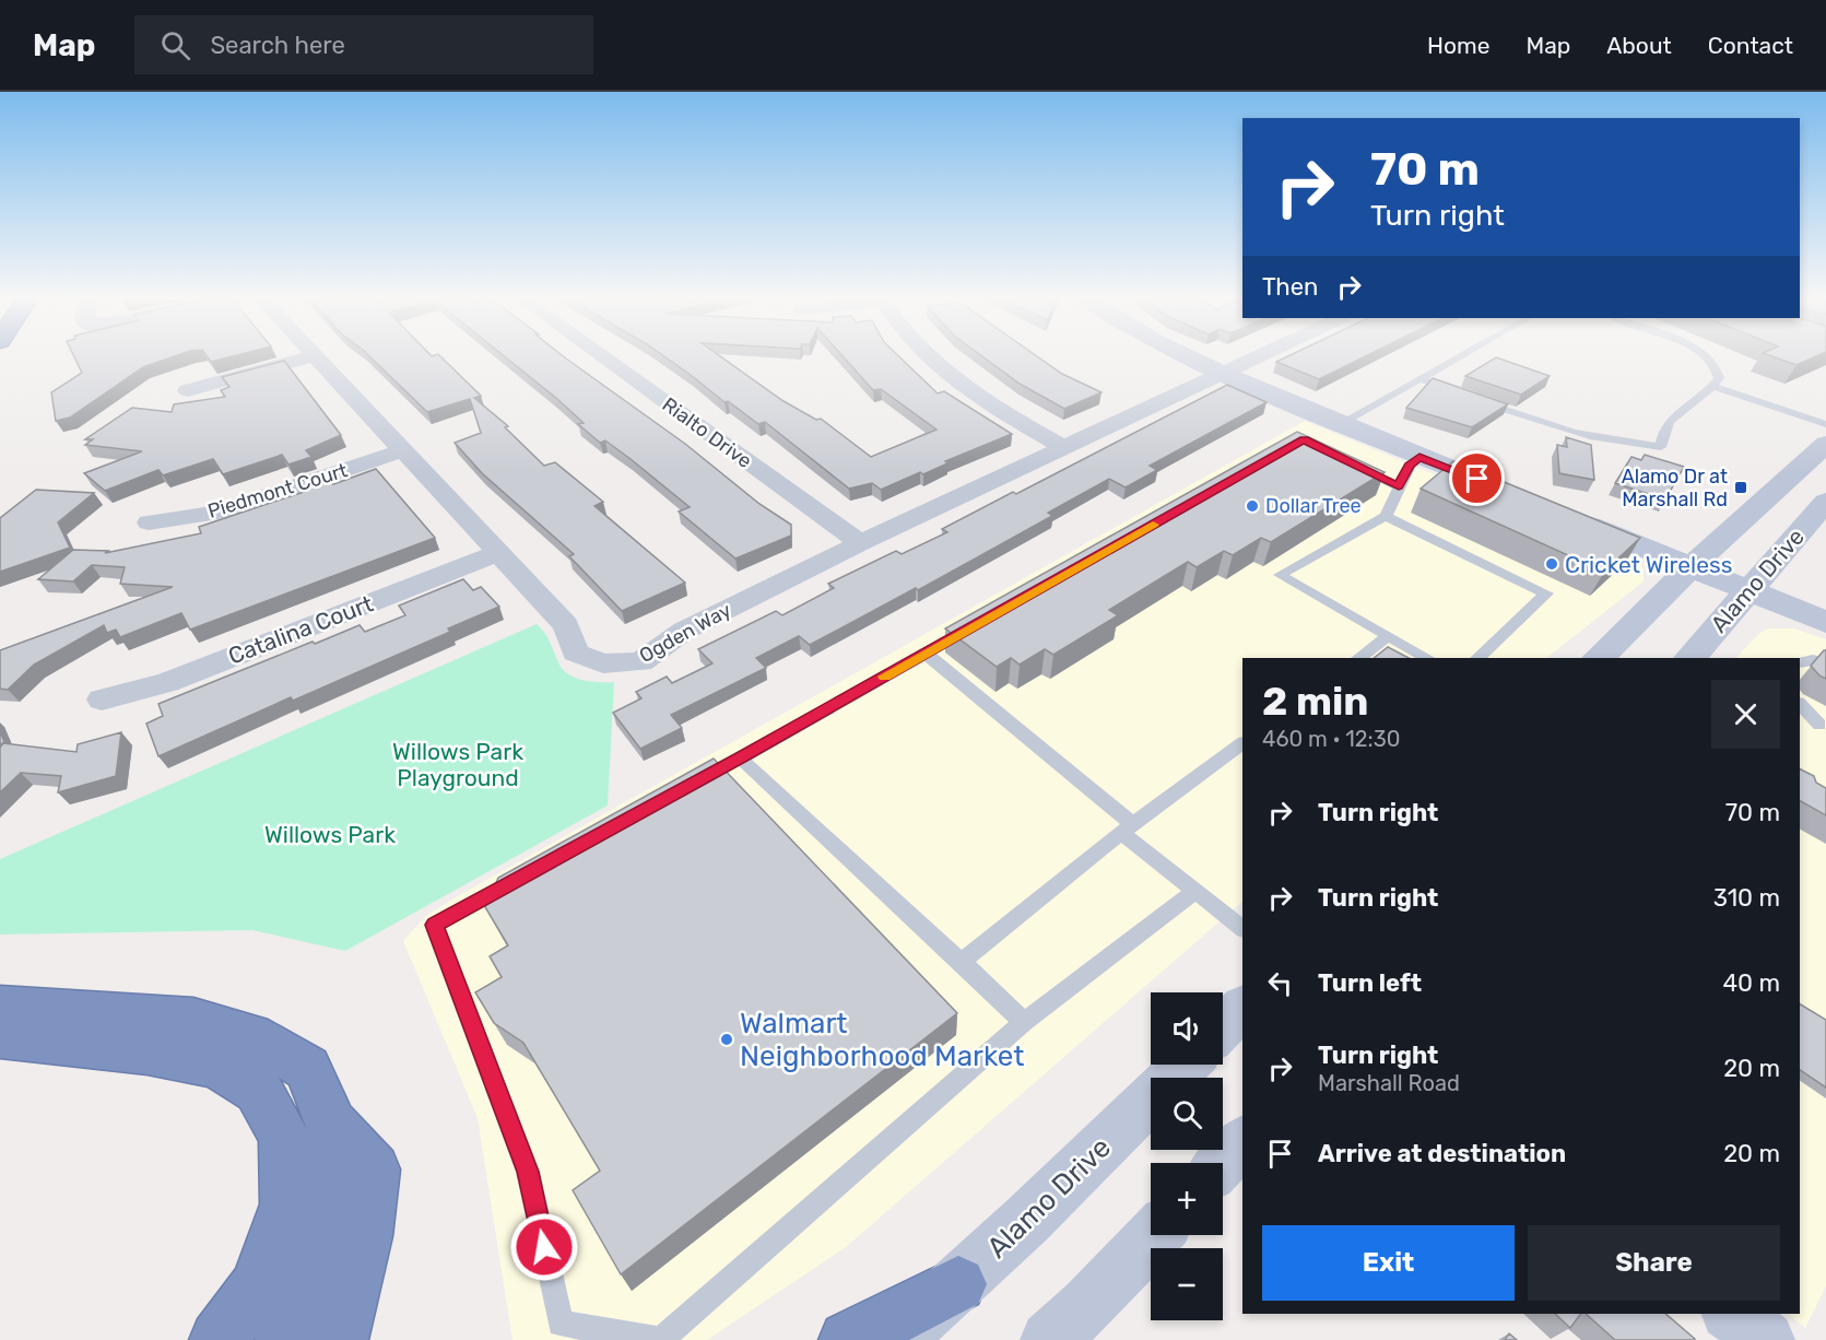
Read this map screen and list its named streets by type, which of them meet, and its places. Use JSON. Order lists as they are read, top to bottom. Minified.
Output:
{"streets":{"main road":["Alamo Drive"],"street":["Rialto Drive","Piedmont Court","Catalina Court","Ogden Way"]},"crossings":[["Rialto Drive","Ogden Way"],["Piedmont Court","Ogden Way"],["Catalina Court","Ogden Way"]],"parks":["Willows Park Playground","Willows Park"],"places":{"transit":["Alamo Dr at Marshall Rd"],"other":["Dollar Tree","Cricket Wireless","Walmart Neighborhood Market"]},"page":{"header":"Map","search":"Search here","nav":["Home","Map","About","Contact"],"turn":["70 m","Turn right"],"then":"Then","heading":["2 min","460 m · 12:30"],"list":[{"name":"Turn right","value":"70 m"},{"name":"Turn right","value":"310 m"},{"name":"Turn left","value":"40 m"},{"name":"Turn right","note":"Marshall Road","value":"20 m"},{"name":"Arrive at destination","value":"20 m"}],"map_buttons":["+","−"],"buttons":["Exit","Share"]}}
